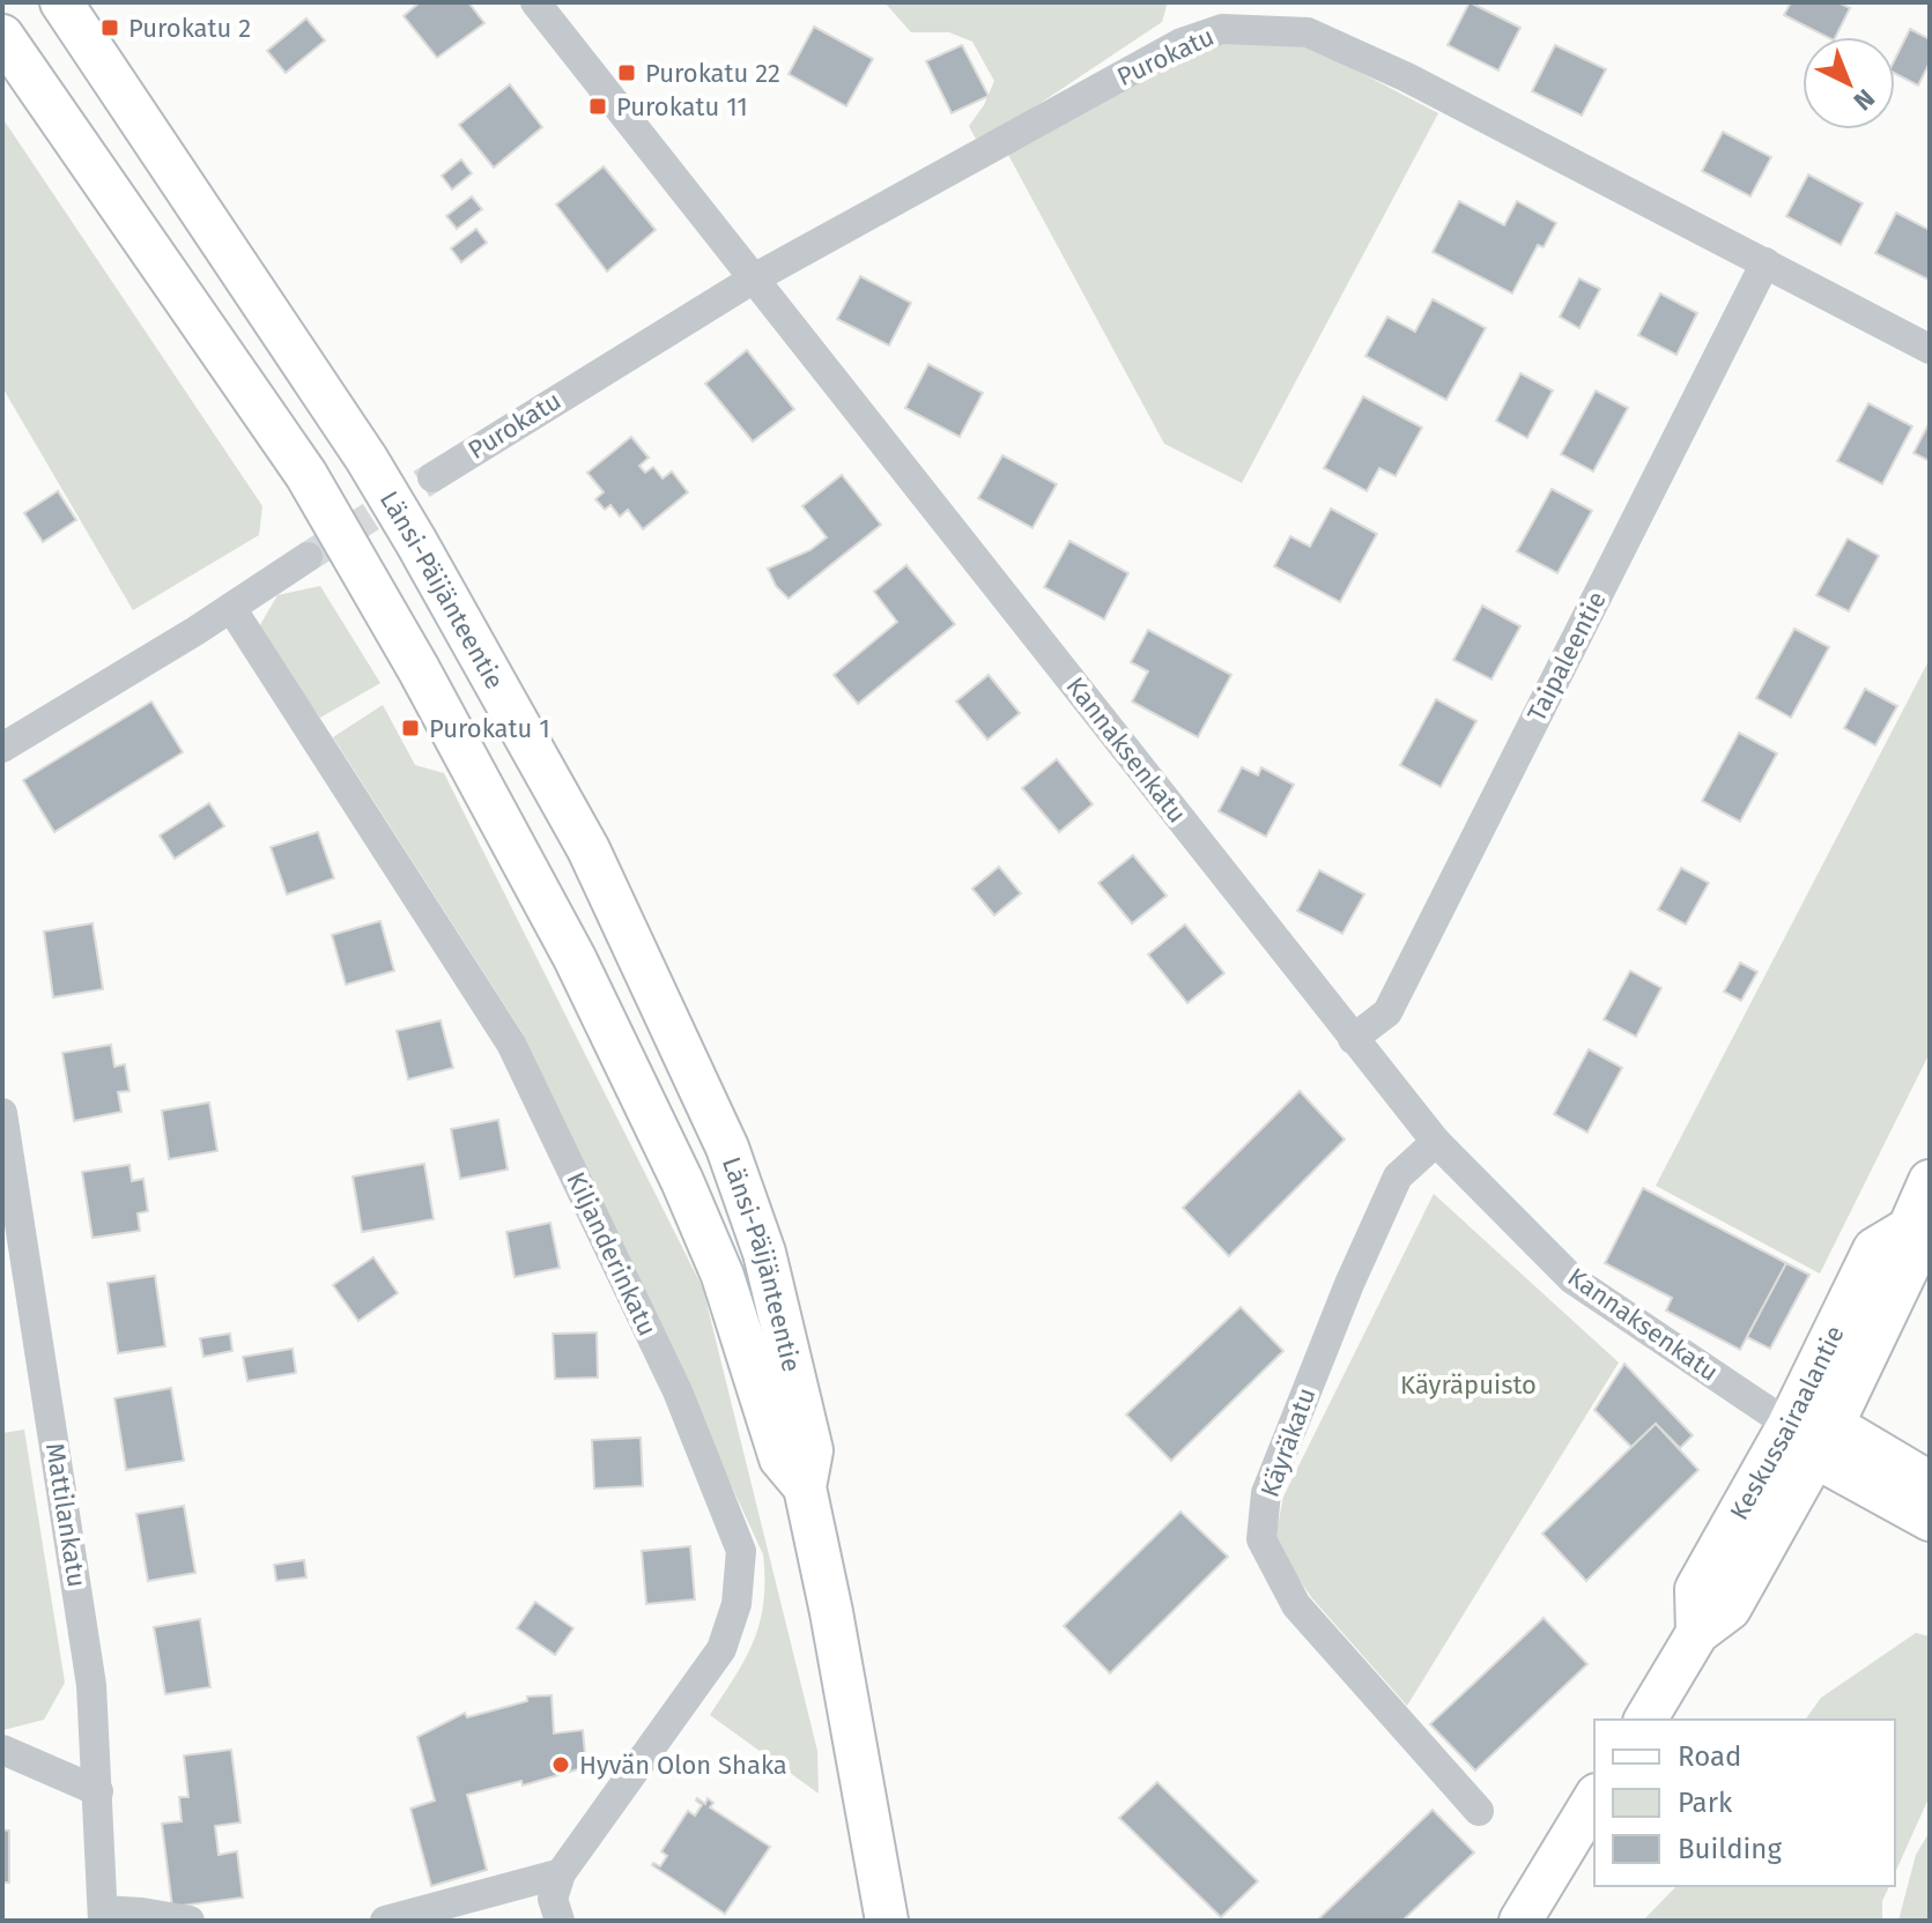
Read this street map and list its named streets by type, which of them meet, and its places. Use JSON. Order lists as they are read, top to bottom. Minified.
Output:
{"streets":{"main road":["Länsi-Päijänteentie","Keskussairaalantie"],"street":["Purokatu","Taipaleentie","Kannaksenkatu","Kiljanderinkatu","Käyräkatu","Mattilankatu"]},"crossings":[["Purokatu","Taipaleentie"],["Purokatu","Kannaksenkatu"],["Taipaleentie","Kannaksenkatu"],["Kannaksenkatu","Keskussairaalantie"],["Kannaksenkatu","Käyräkatu"]],"parks":["Käyräpuisto"],"places":{"transit":["Purokatu 2","Purokatu 22","Purokatu 11","Purokatu 1"],"other":["Hyvän Olon Shaka"]},"legend":["Road","Park","Building"],"north":"bottom right"}
